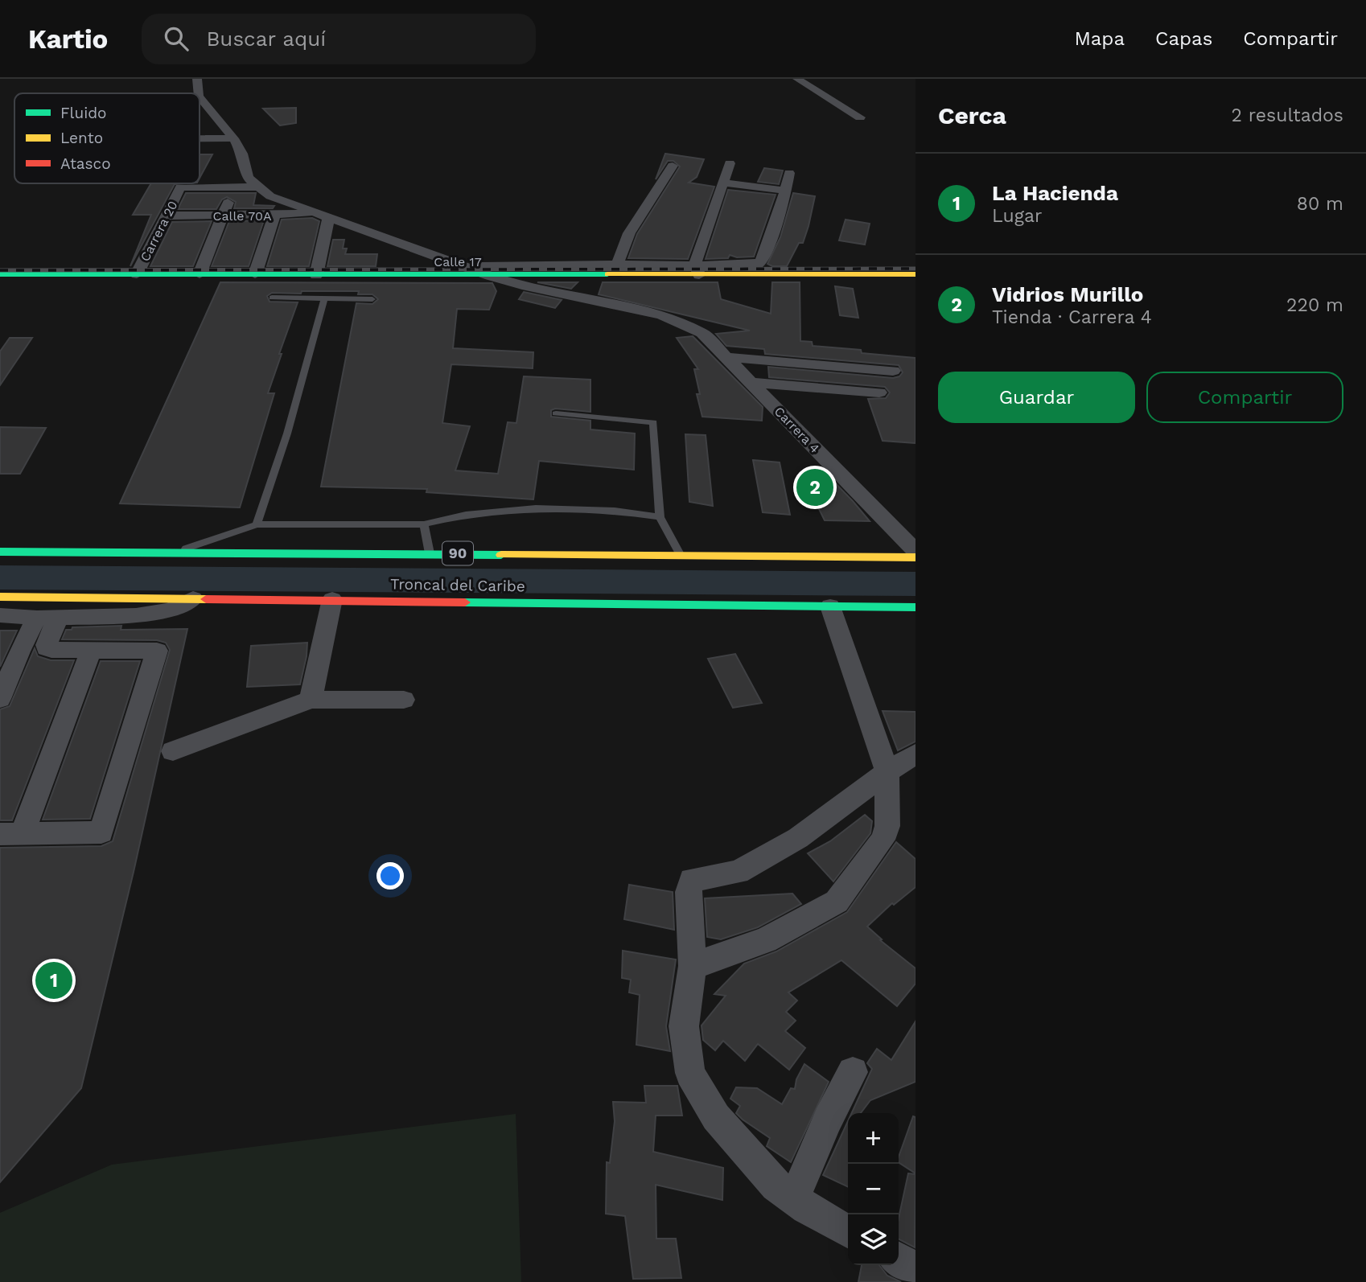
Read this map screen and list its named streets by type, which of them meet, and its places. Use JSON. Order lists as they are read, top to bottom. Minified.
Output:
{"streets":{"main road":["Calle 17","90","Troncal del Caribe"],"street":["Calle 70A","Carrera 20","Carrera 4"]},"crossings":[["Calle 70A","Carrera 20"],["Carrera 20","Calle 17"],["Calle 17","Carrera 4"]],"legend":["Fluido","Lento","Atasco"],"page":{"header":"Kartio","search":"Buscar aquí","nav":["Mapa","Capas","Compartir"],"heading":["Cerca","2 resultados"],"list":[{"mark":"1","name":"La Hacienda","note":"Lugar","value":"80 m"},{"mark":"2","name":"Vidrios Murillo","note":"Tienda · Carrera 4","value":"220 m"}],"buttons":["Guardar","Compartir"],"pins":["2","1"],"map_buttons":["+","−"]}}
